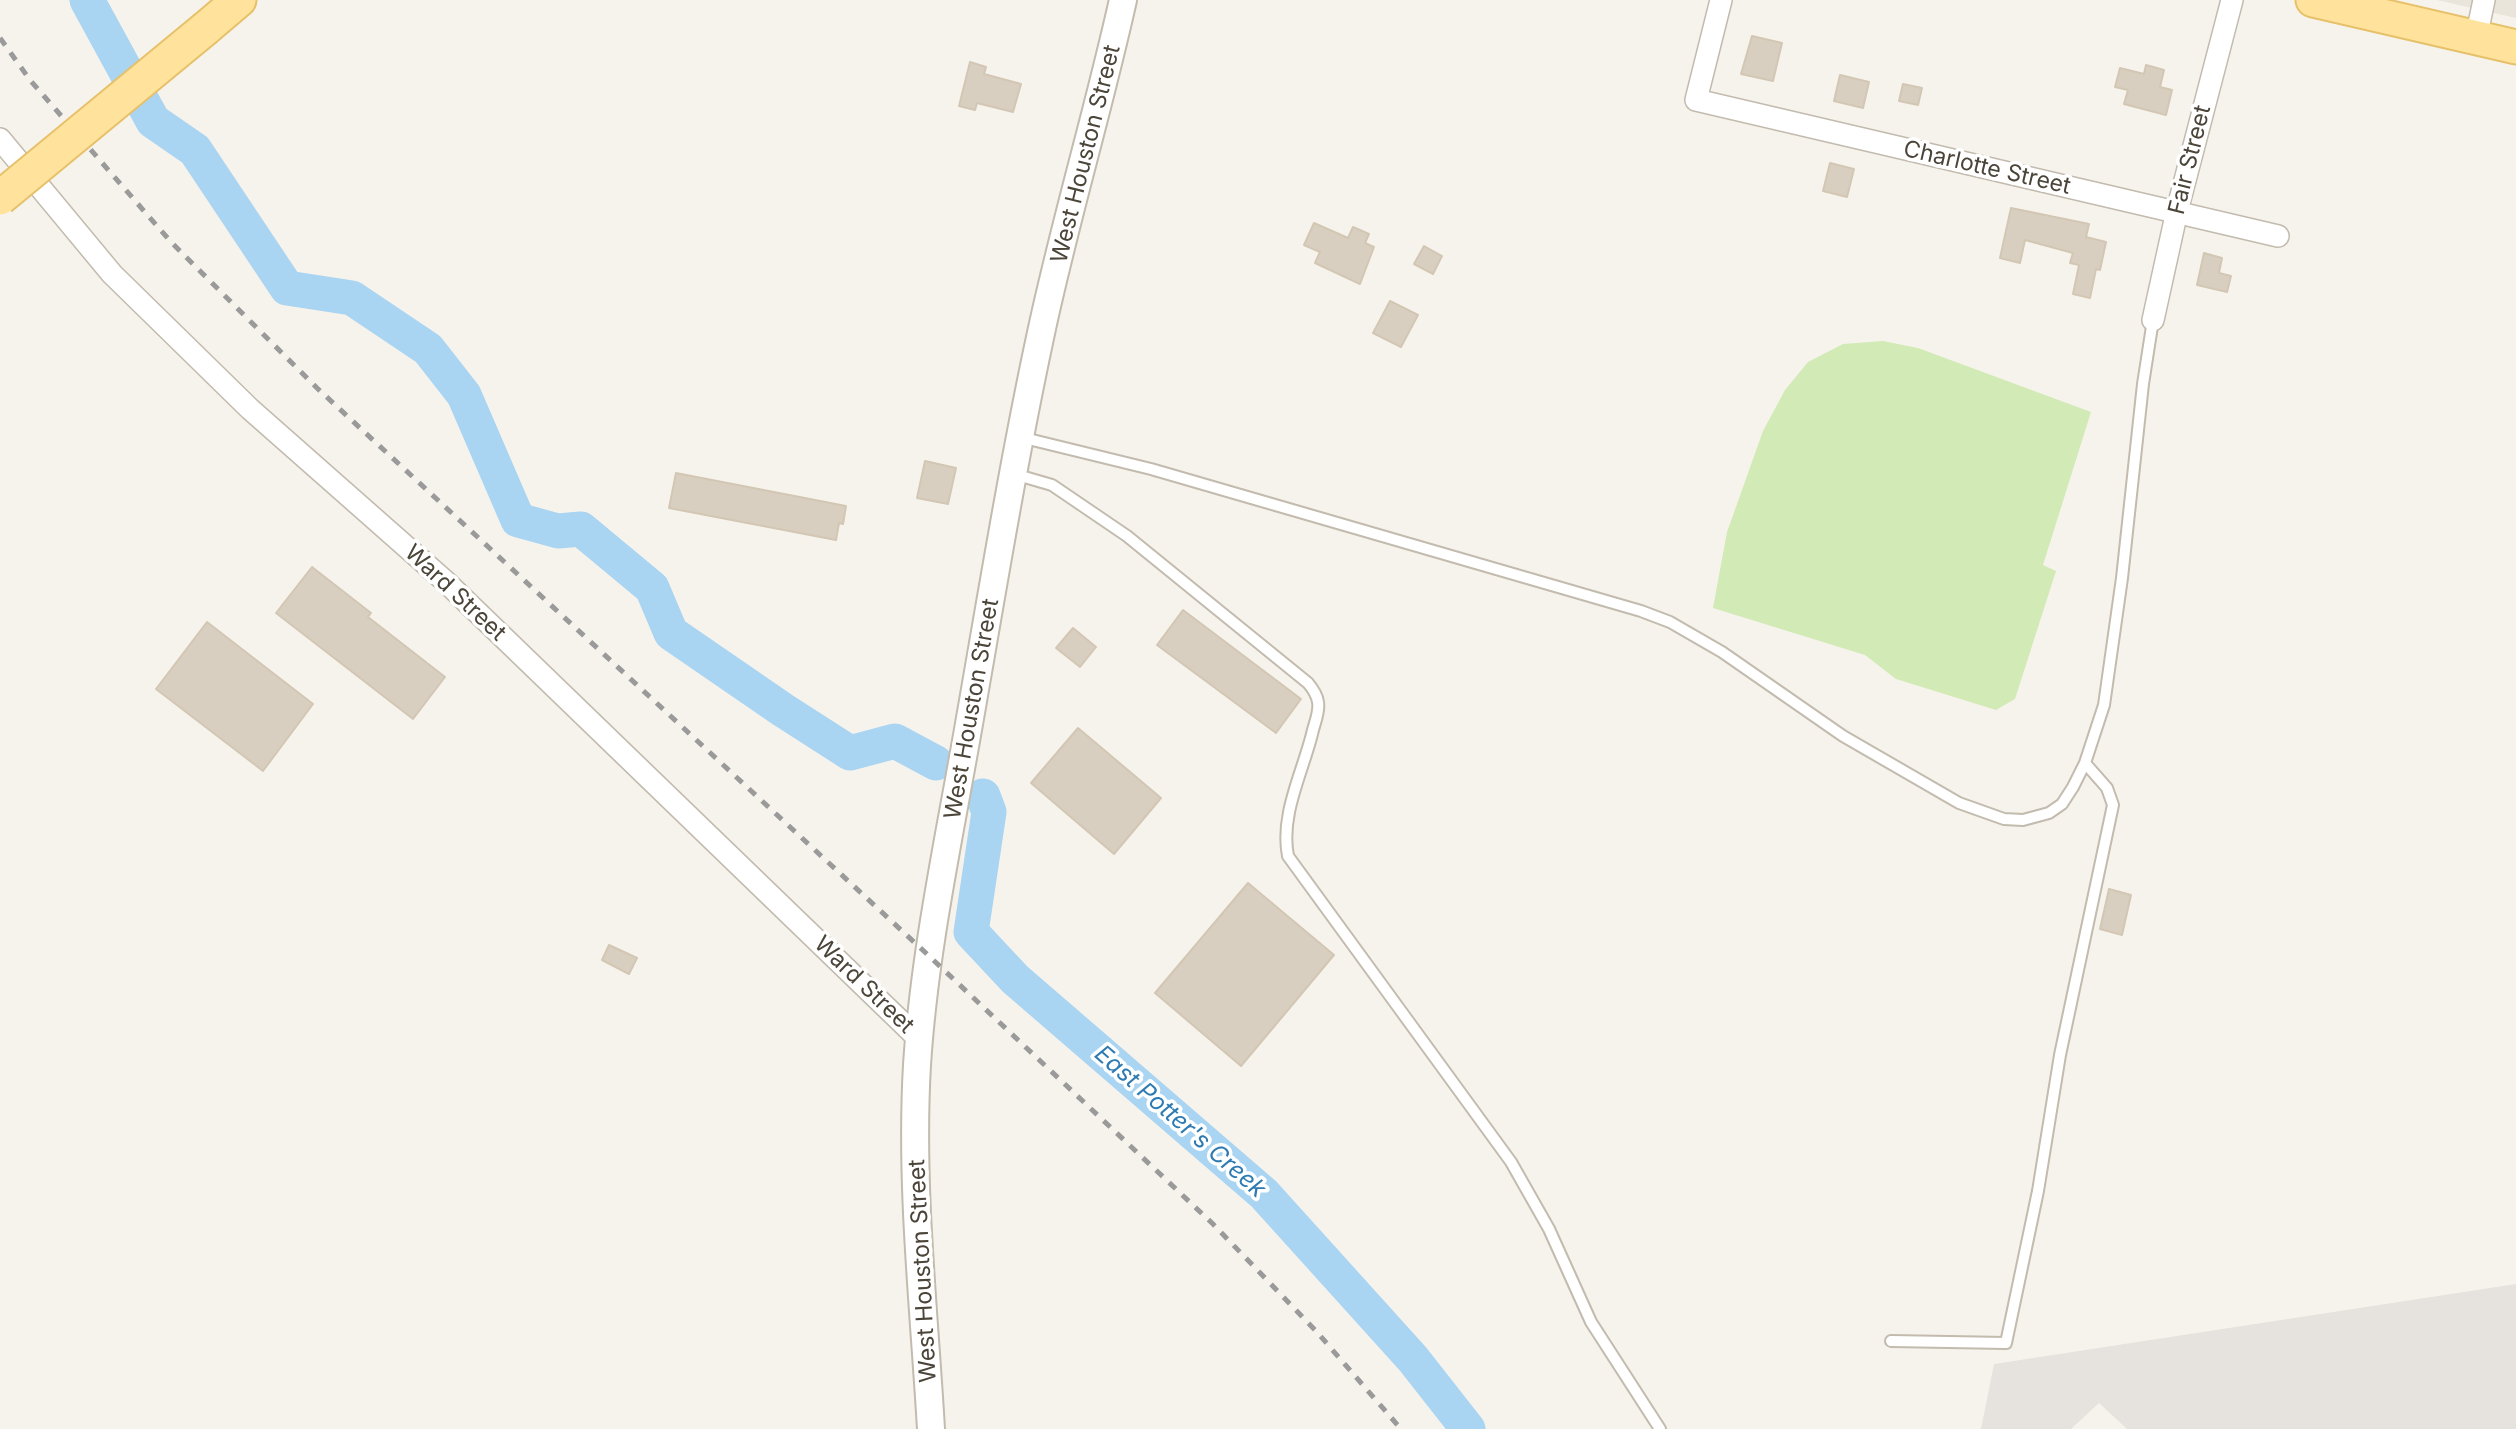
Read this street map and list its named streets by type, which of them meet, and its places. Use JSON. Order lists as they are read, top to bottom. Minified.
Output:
{"streets":{"street":["West Houston Street","Fair Street","Charlotte Street","Ward Street"]},"crossings":[["West Houston Street","Ward Street"],["Fair Street","Charlotte Street"]],"water":["East Potter's Creek"]}
